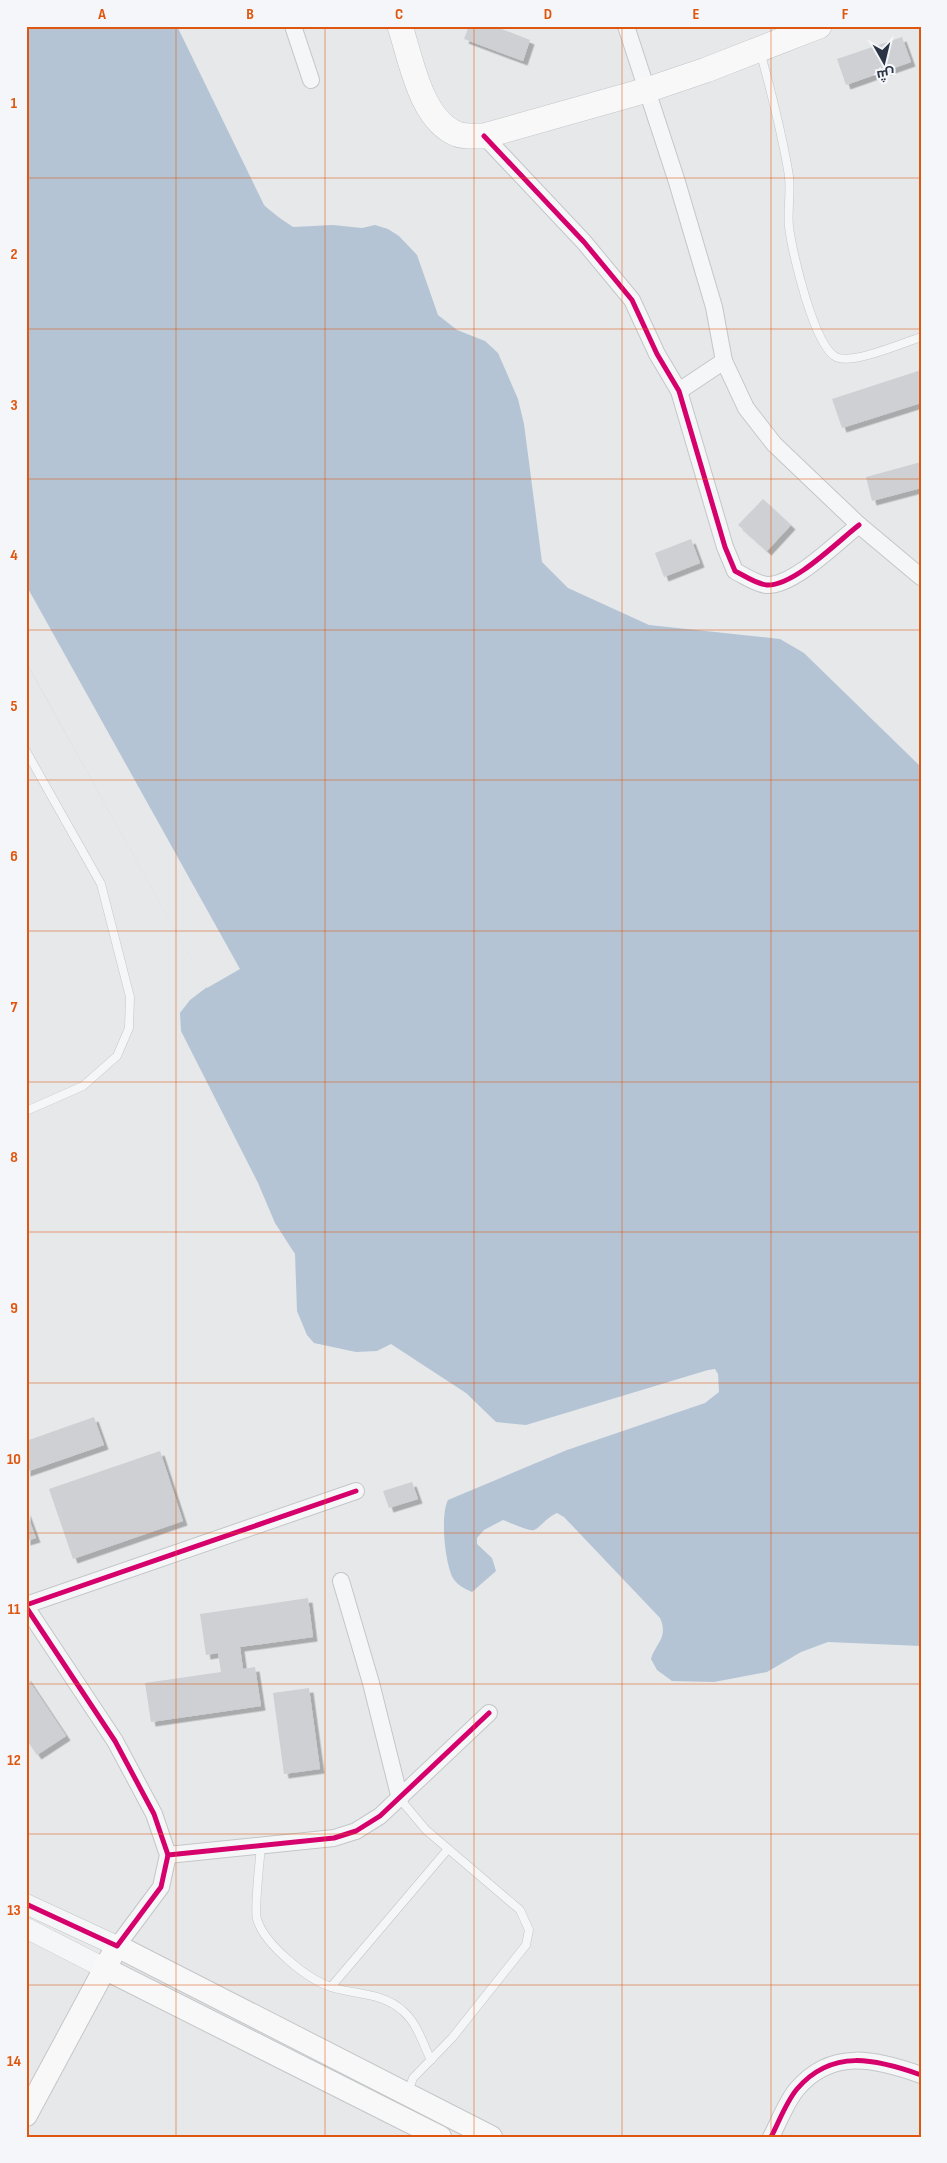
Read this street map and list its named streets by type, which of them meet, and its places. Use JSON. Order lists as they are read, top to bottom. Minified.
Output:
{"north":"bottom","grid":{"columns":["A","B","C","D","E","F"],"rows":["1","2","3","4","5","6","7","8","9","10","11","12","13","14"]}}
